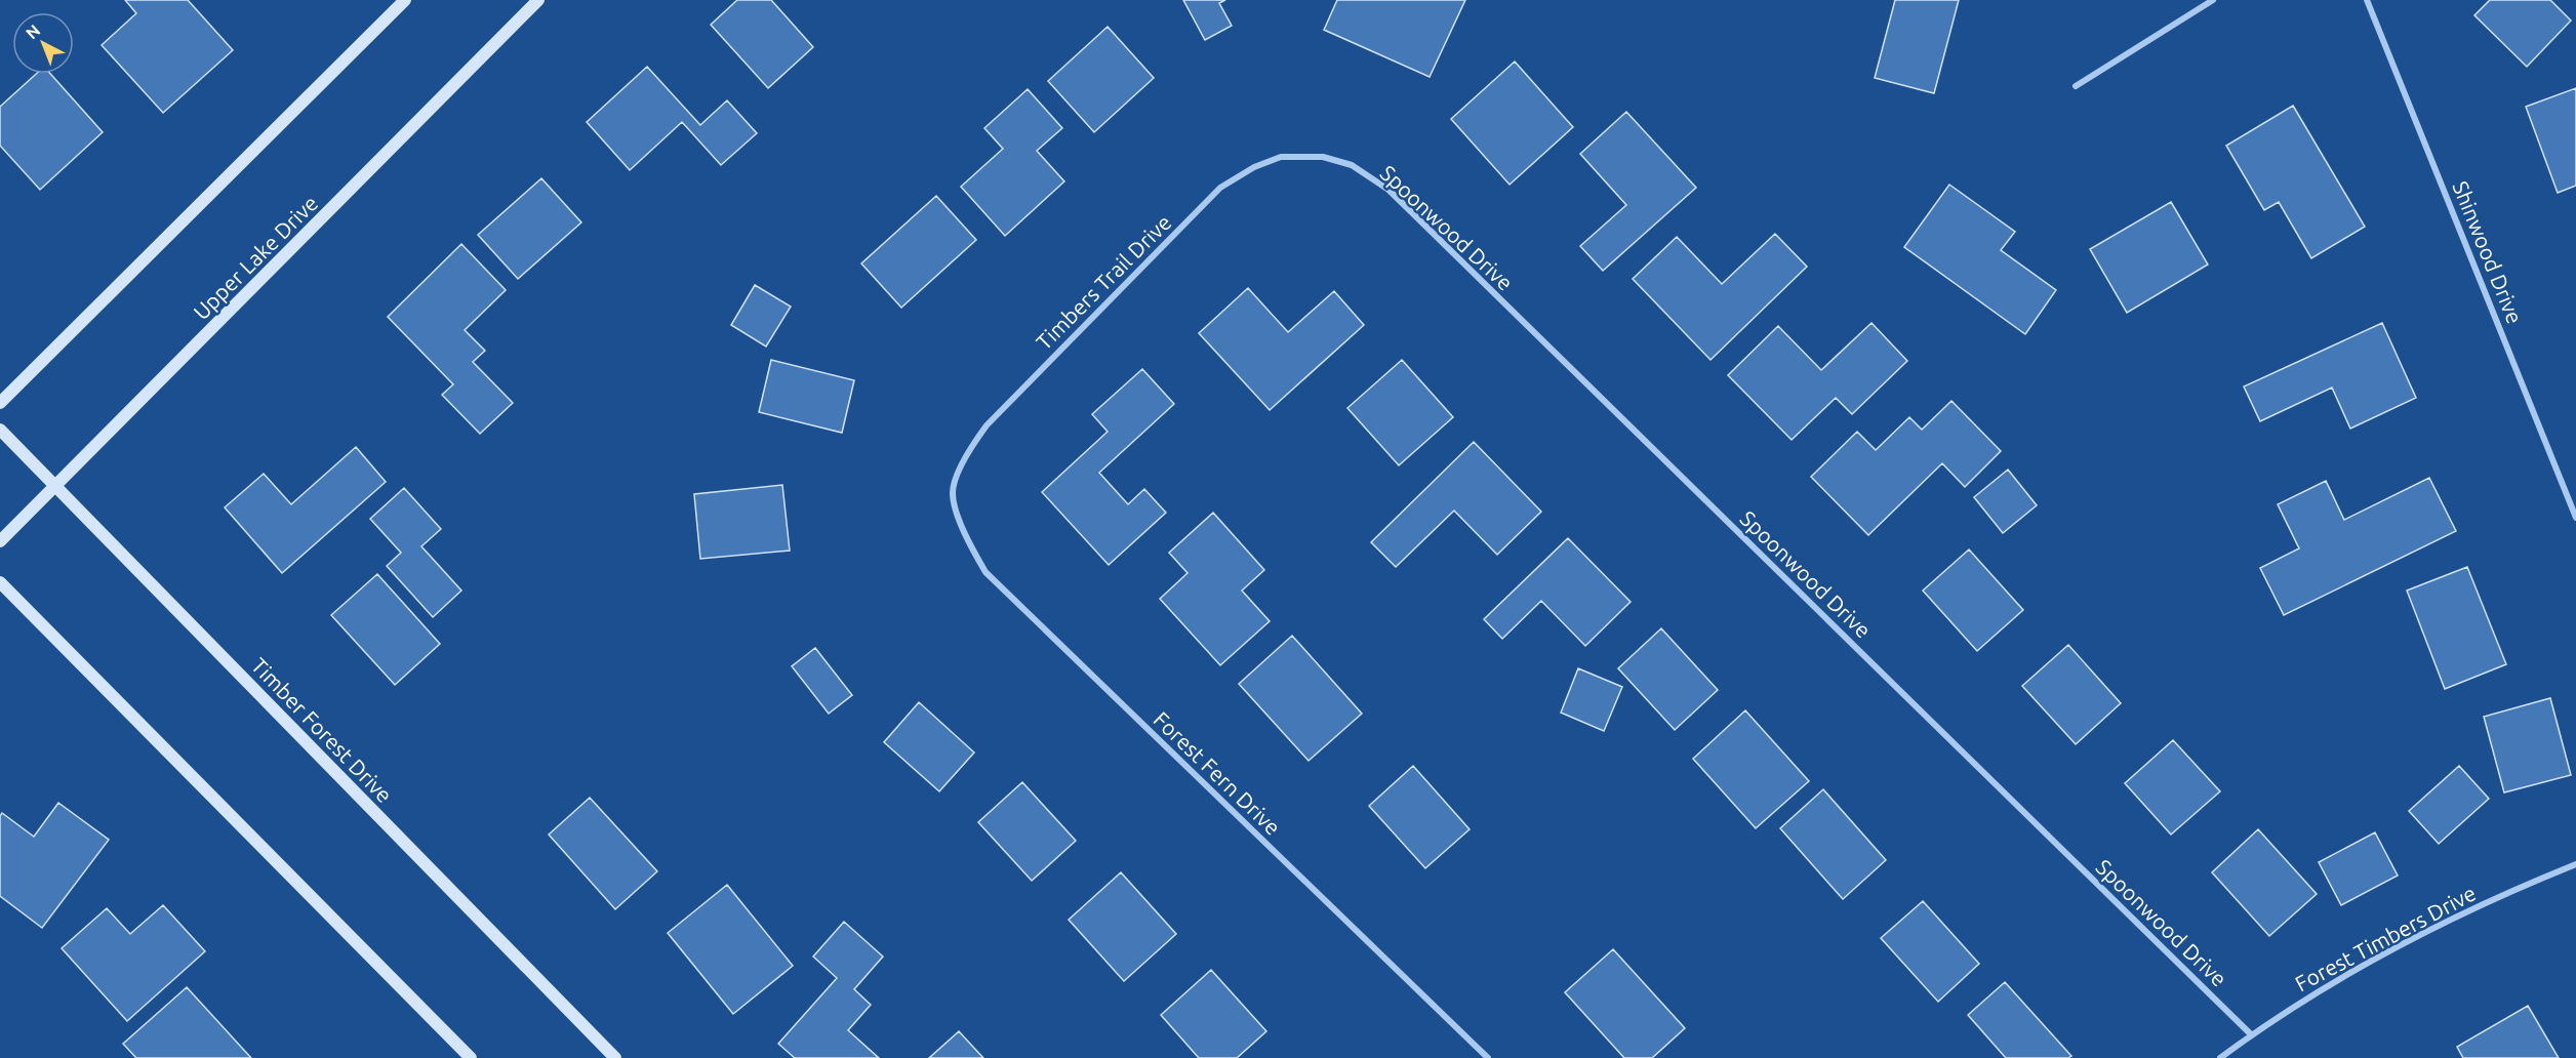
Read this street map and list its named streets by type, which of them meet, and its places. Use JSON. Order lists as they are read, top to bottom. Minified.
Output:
{"streets":{"street":["Spoonwood Drive","Shinwood Drive","Upper Lake Drive","Timbers Trail Drive","Timber Forest Drive","Forest Fern Drive","Forest Timbers Drive"]},"crossings":[["Spoonwood Drive","Timbers Trail Drive"],["Spoonwood Drive","Forest Timbers Drive"],["Upper Lake Drive","Timber Forest Drive"],["Timbers Trail Drive","Forest Fern Drive"]],"north":"top left"}
